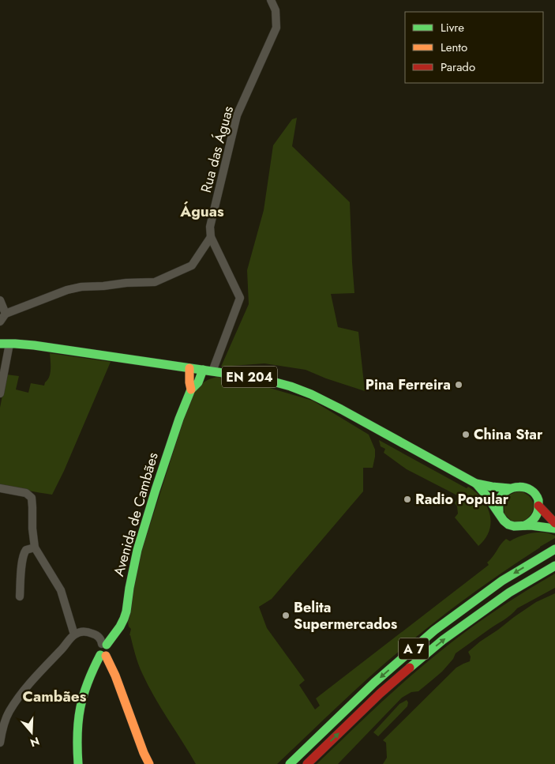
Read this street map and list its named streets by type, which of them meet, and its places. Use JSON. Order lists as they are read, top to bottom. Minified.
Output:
{"streets":{"main road":["EN 204","Avenida de Cambães","A 7"],"street":["Rua das Águas"]},"crossings":[["EN 204","Avenida de Cambães"]],"districts":["Águas","Cambães"],"places":["Pina Ferreira","China Star","Radio Popular","Belita Supermercados"],"legend":["Livre","Lento","Parado"],"north":"bottom"}
